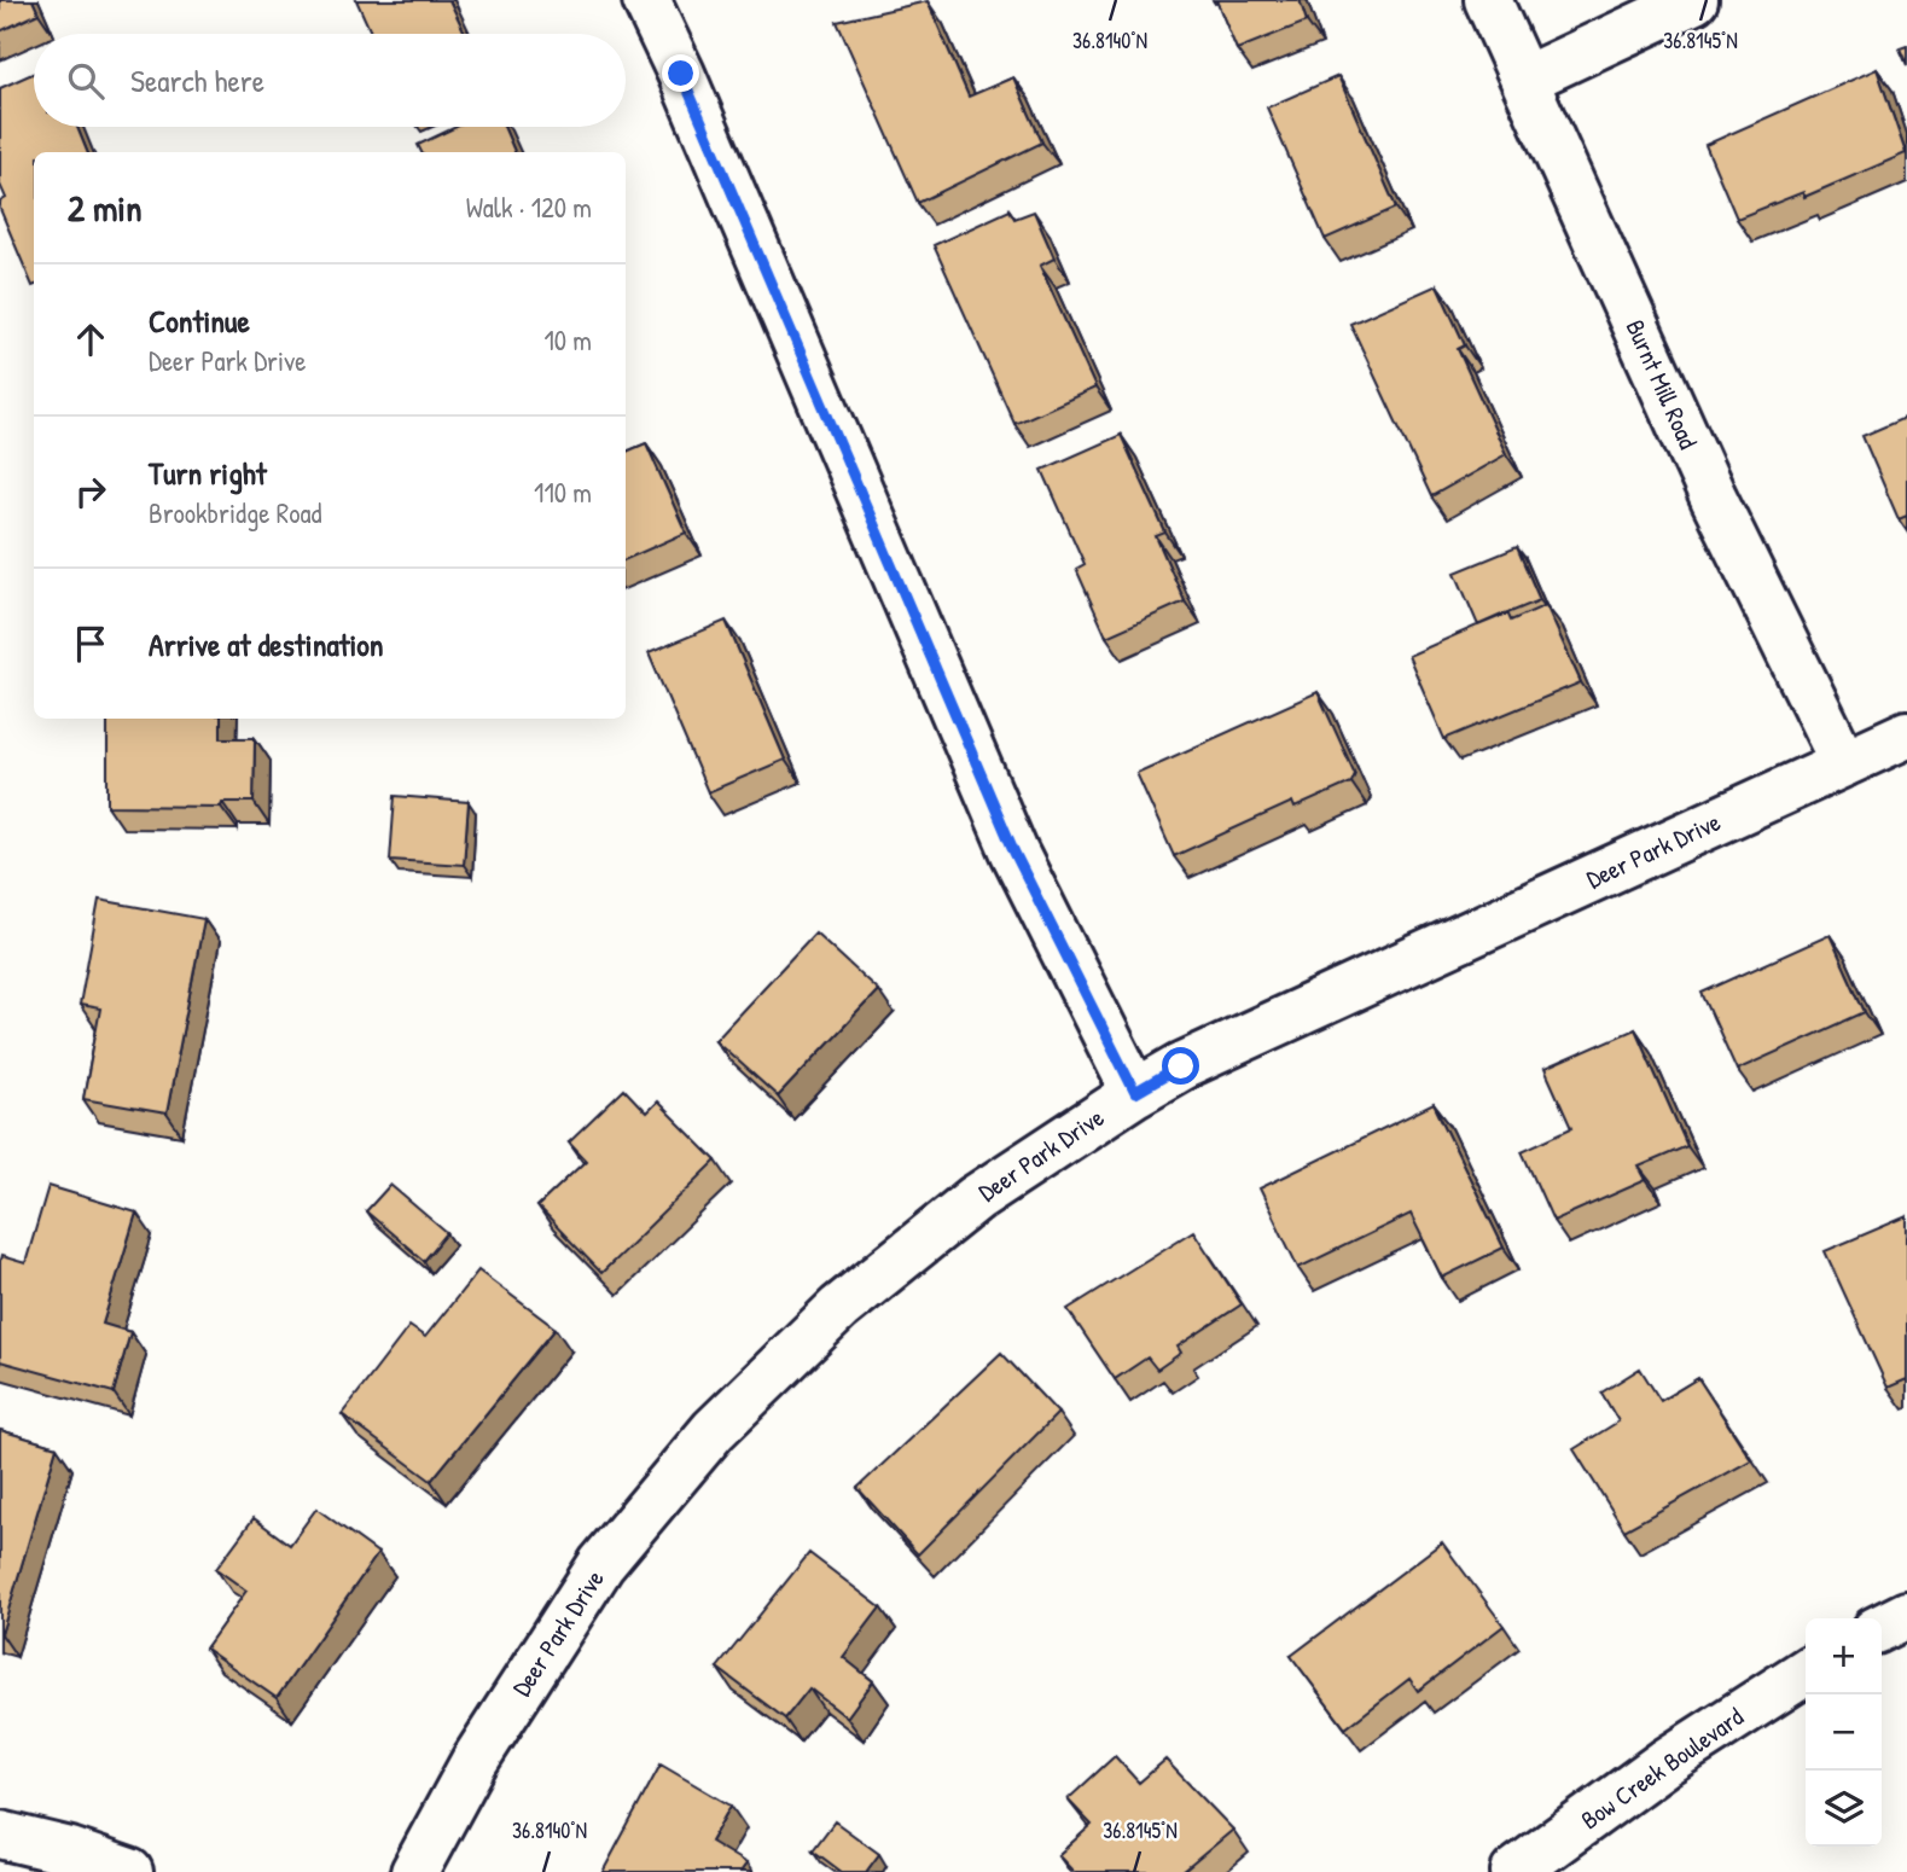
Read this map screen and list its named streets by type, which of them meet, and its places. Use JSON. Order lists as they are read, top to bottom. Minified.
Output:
{"streets":{"street":["Burnt Mill Road","Deer Park Drive","Bow Creek Boulevard"]},"crossings":[["Burnt Mill Road","Deer Park Drive"]],"page":{"search":"Search here","heading":["2 min","Walk · 120 m"],"list":[["Continue","Deer Park Drive","10 m"],["Turn right","Brookbridge Road","110 m"],"Arrive at destination"],"map_buttons":["+","−"]},"coordinates":["36.8140°N","36.8145°N"]}
